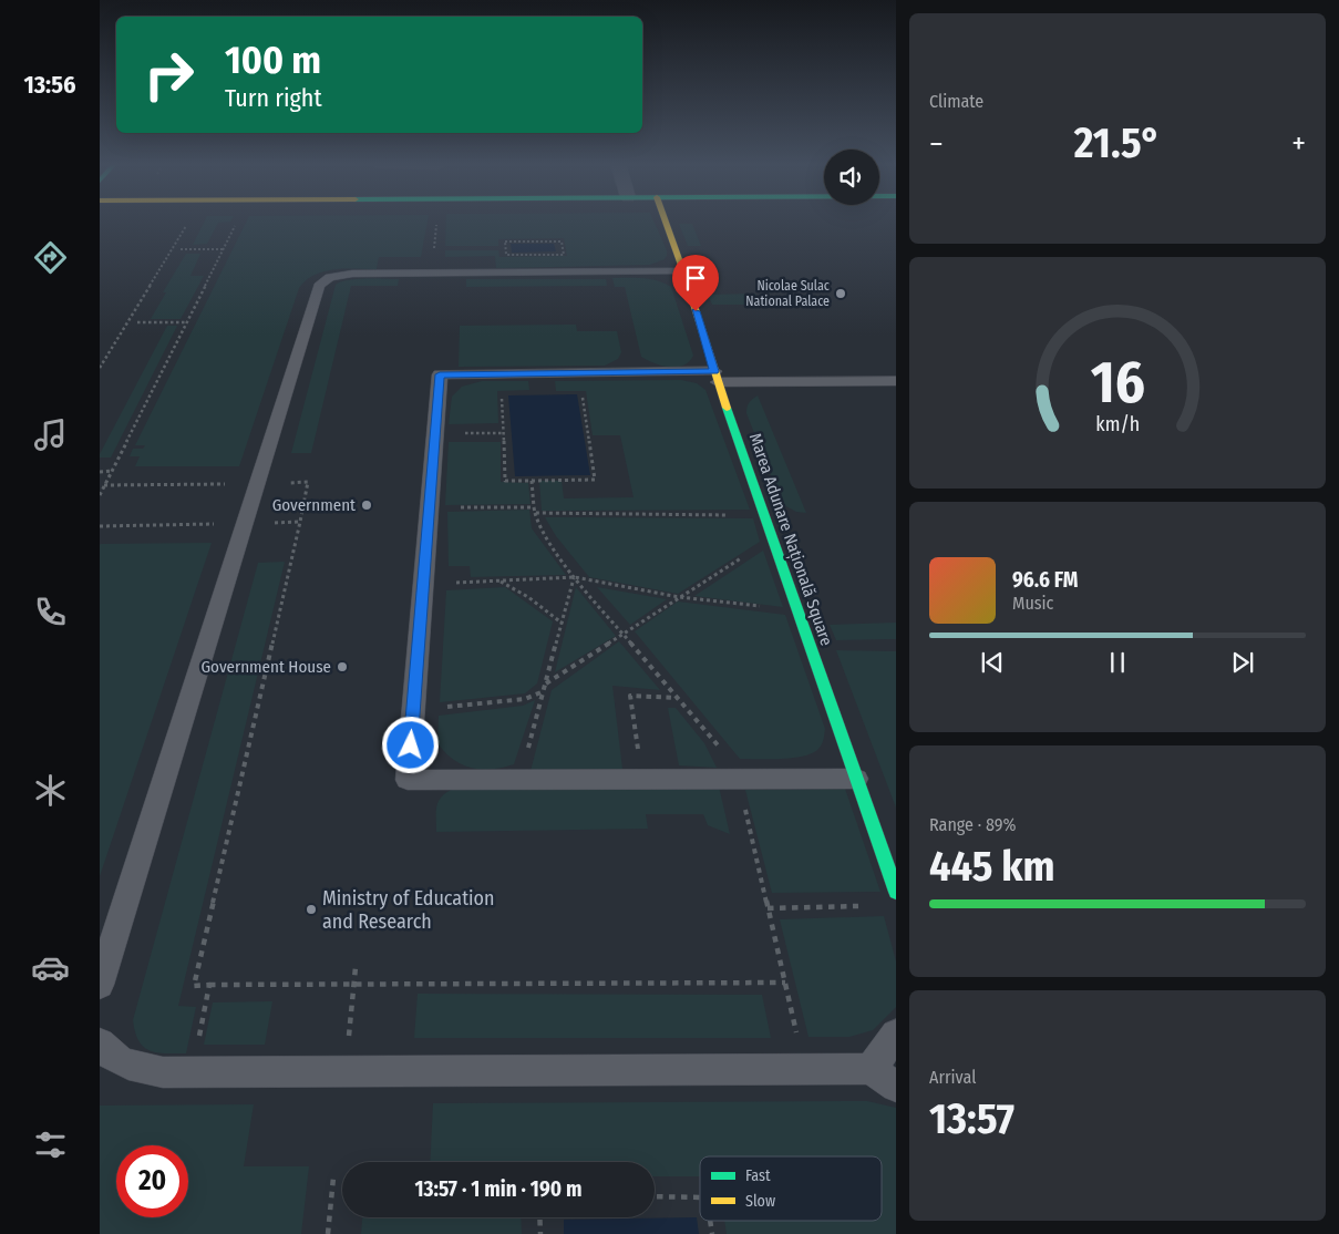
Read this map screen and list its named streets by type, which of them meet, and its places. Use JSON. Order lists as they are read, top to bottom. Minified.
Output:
{"streets":{"main road":["Marea Adunare Națională Square"]},"places":["Nicolae Sulac National Palace","Government","Government House","Ministry of Education and Research"],"legend":["Fast","Slow"],"page":{"tabs":"13:56","tile":["Climate",["Range · 89%","445 km"],["Arrival","13:57"]],"turn":["100 m","Turn right"],"heat":["−","21.5°","+"],"song":["96.6 FM","Music"],"limit":"20","trip":"13:57 · 1 min · 190 m","gauge":["16","km/h"]}}
